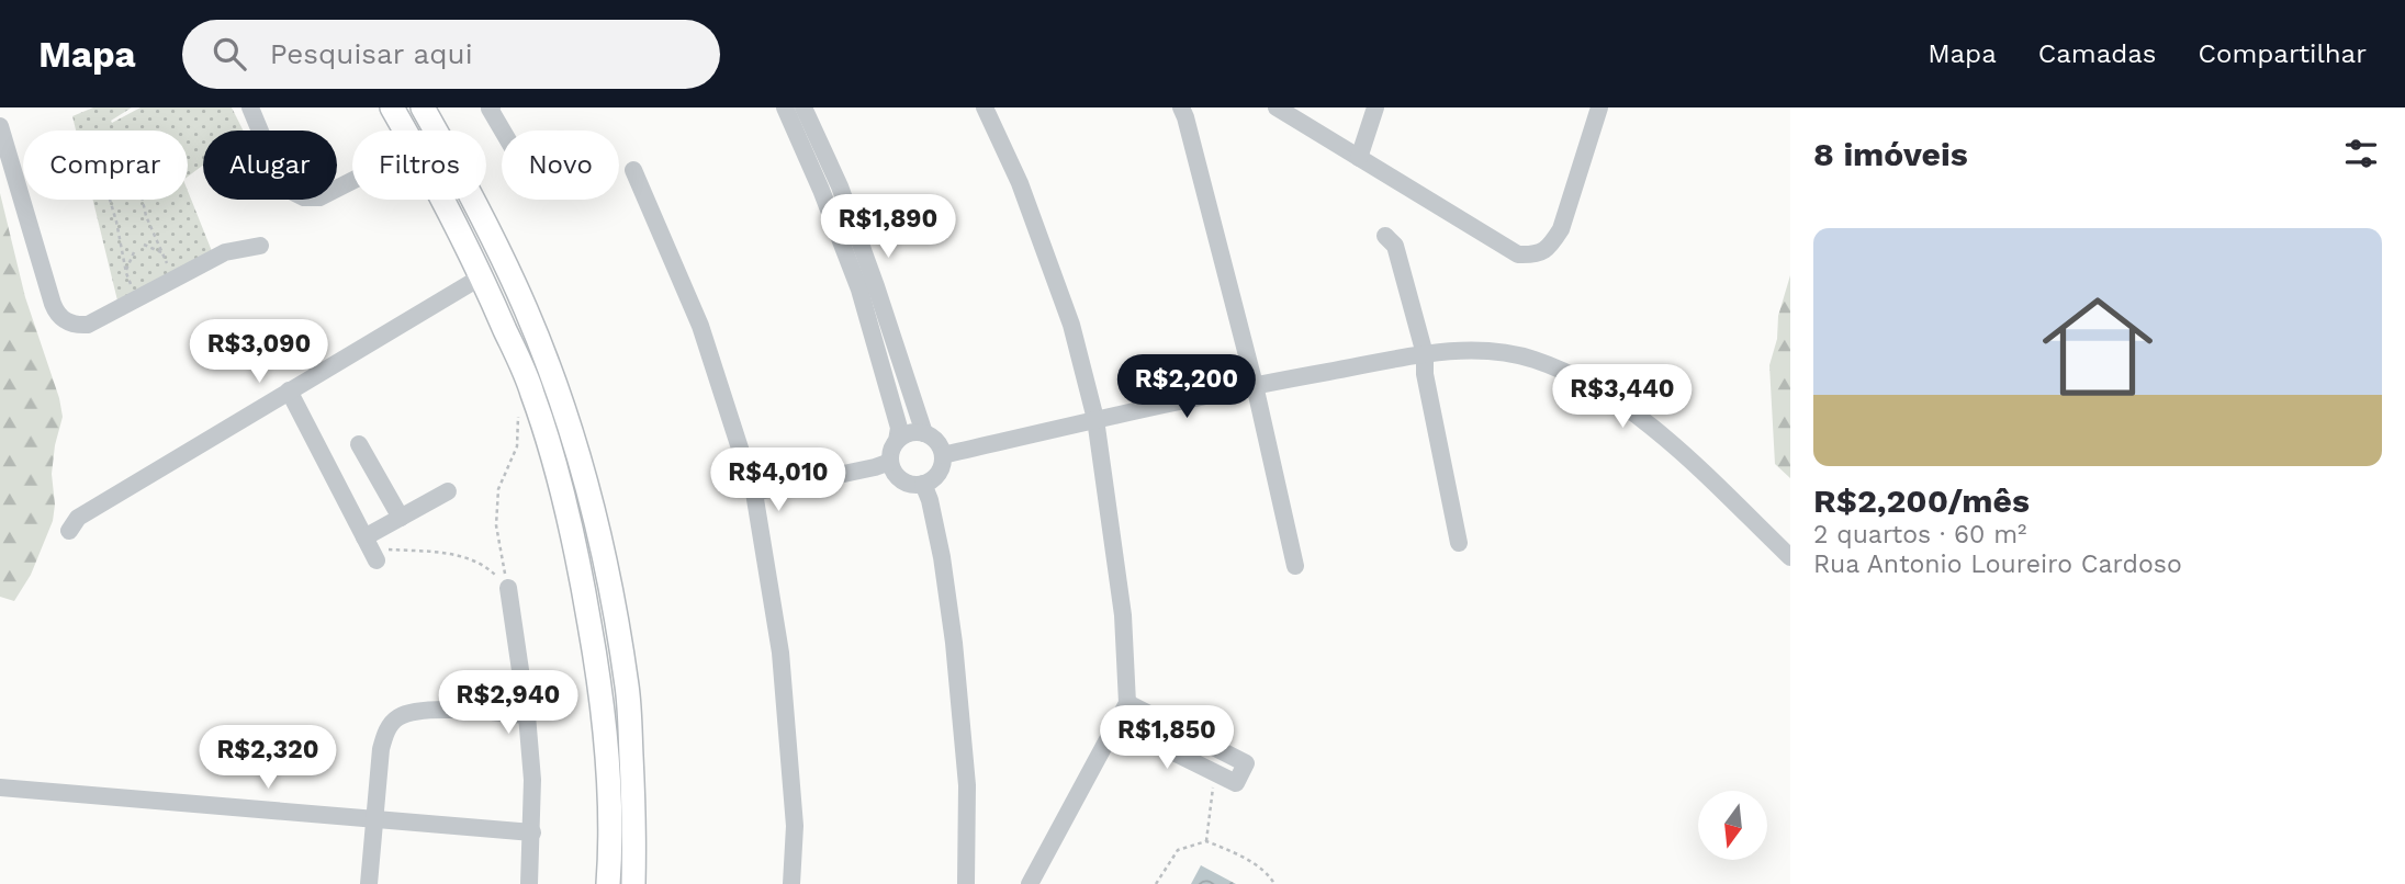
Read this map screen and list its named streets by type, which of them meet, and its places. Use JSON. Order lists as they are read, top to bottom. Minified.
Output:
{"north":"bottom","page":{"header":"Mapa","search":"Pesquisar aqui","nav":["Mapa","Camadas","Compartilhar"],"heading":"8 imóveis","chip":["Comprar","Alugar","Filtros","Novo"],"price":["R$1,890","R$3,090","R$2,200","R$3,440","R$4,010","R$2,940","R$1,850","R$2,320"],"list":[{"name":"R$2,200/mês","note":"2 quartos · 60 m² · Rua Antonio Loureiro Cardoso"}]}}
